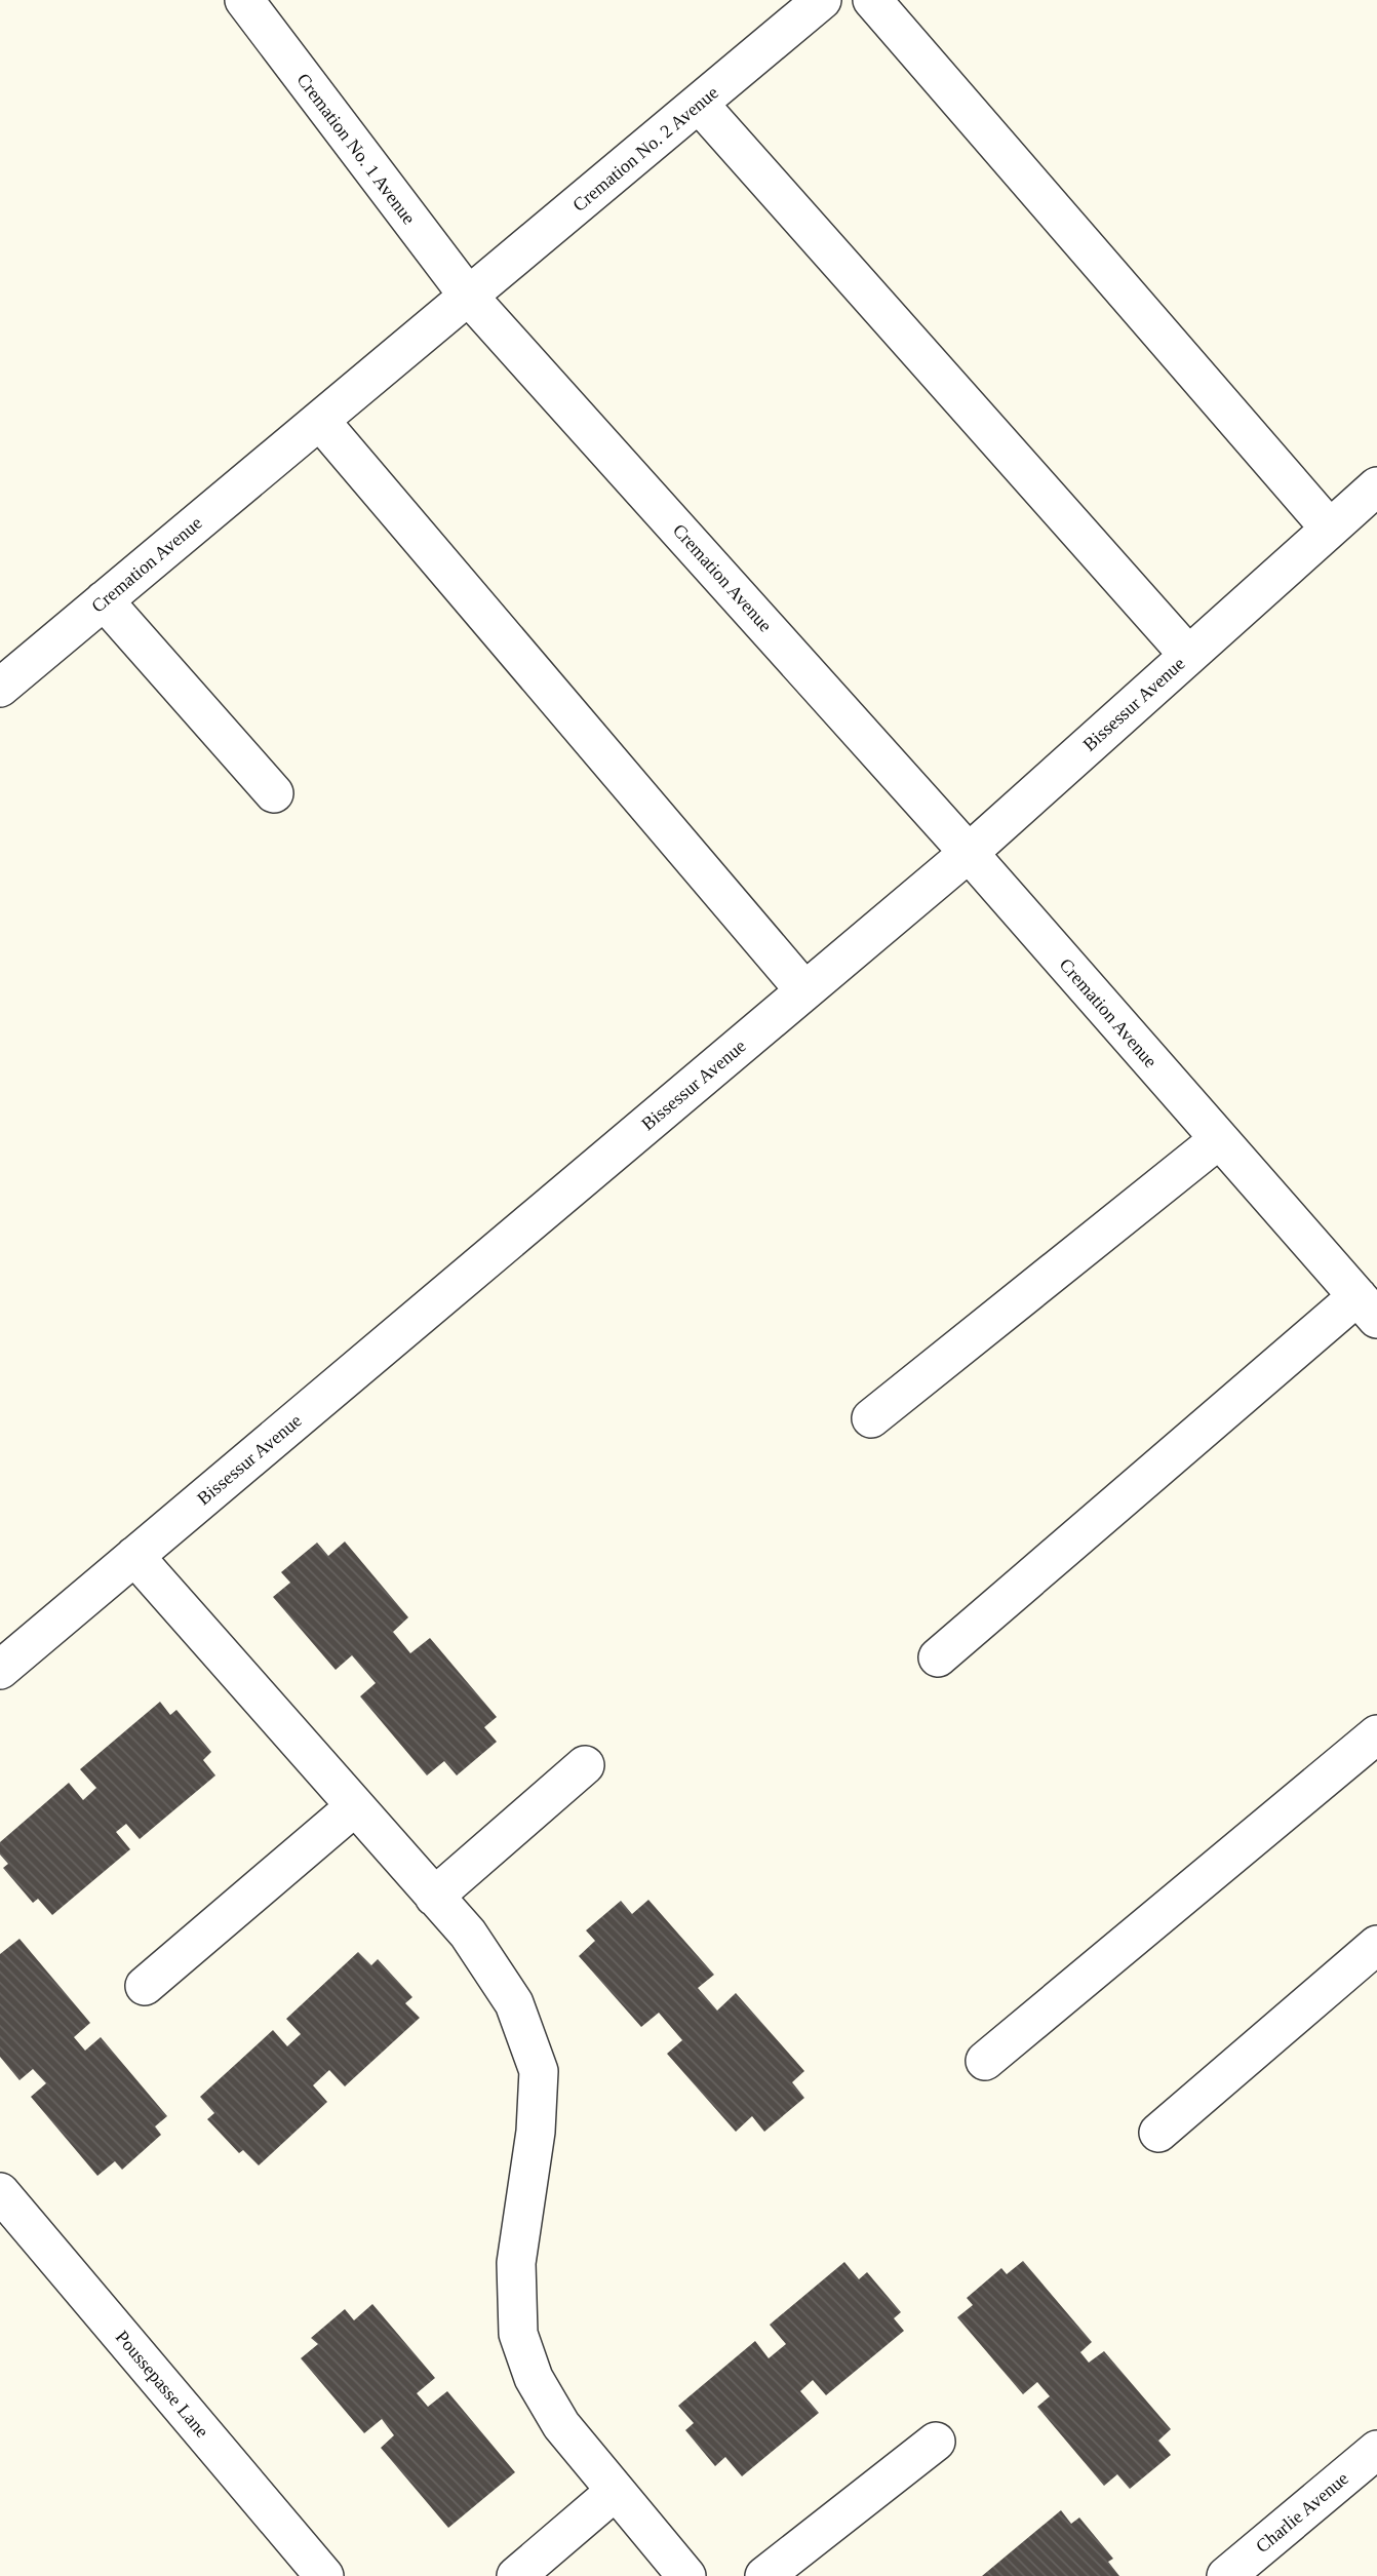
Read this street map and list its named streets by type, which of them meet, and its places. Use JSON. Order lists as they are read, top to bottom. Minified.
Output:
{"streets":{"street":["Cremation No. 1 Avenue","Cremation No. 2 Avenue","Cremation Avenue","Bissessur Avenue","Poussepasse Lane","Charlie Avenue"]},"crossings":[["Cremation No. 1 Avenue","Cremation No. 2 Avenue"],["Cremation No. 1 Avenue","Cremation Avenue"],["Cremation No. 2 Avenue","Cremation Avenue"],["Cremation Avenue","Bissessur Avenue"]]}
